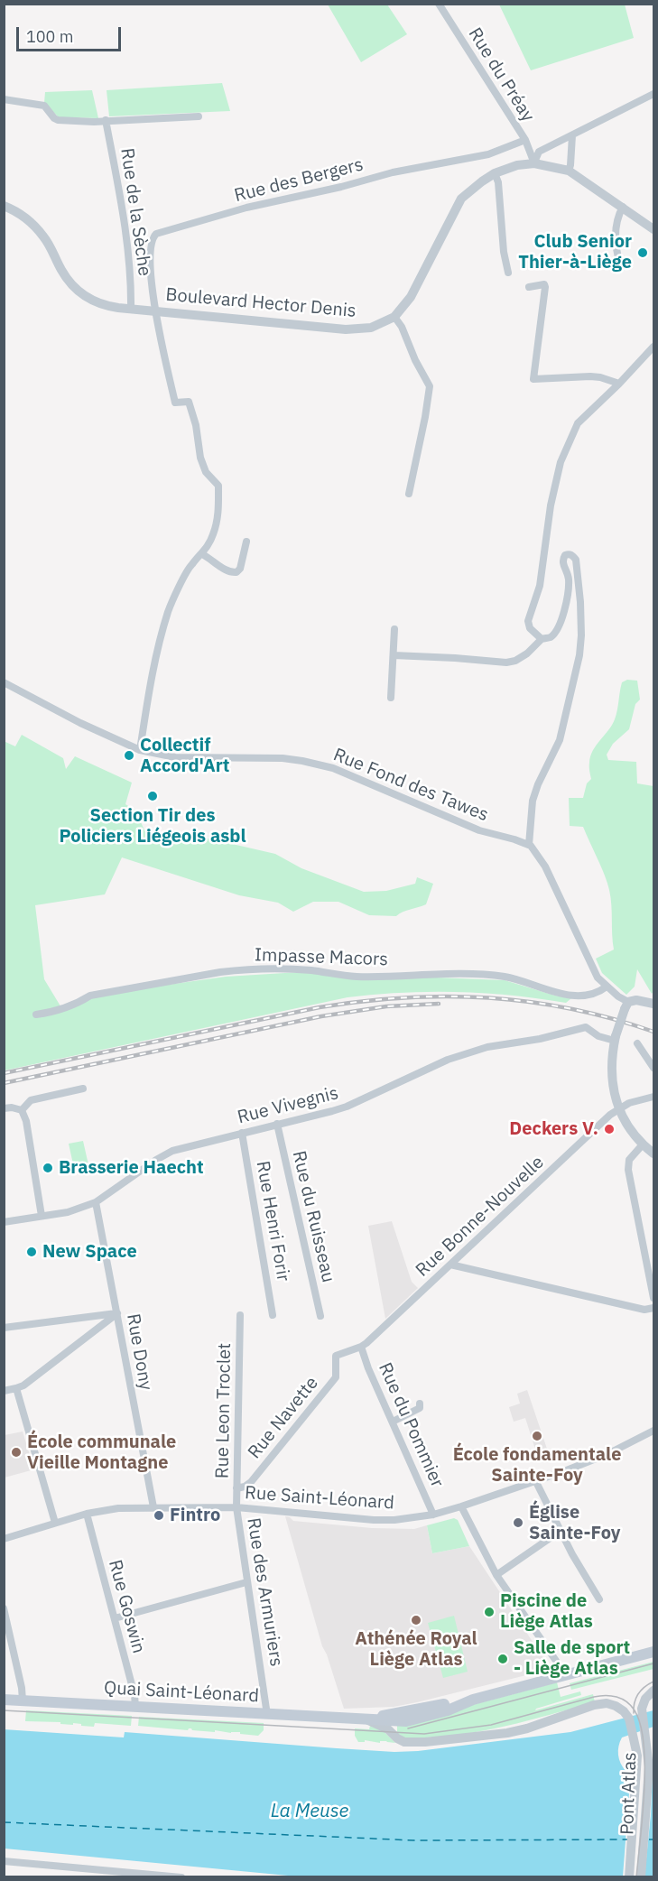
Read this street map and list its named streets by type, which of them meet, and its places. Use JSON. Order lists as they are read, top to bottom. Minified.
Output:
{"streets":{"main road":["Quai Saint-Léonard"],"street":["Rue du Préay","Rue des Bergers","Rue de la Sèche","Boulevard Hector Denis","Rue Fond des Tawes","Impasse Macors","Rue Vivegnis","Rue du Ruisseau","Rue Bonne-Nouvelle","Rue Henri Forir","Rue Dony","Rue Leon Troclet","Rue Navette","Rue du Pommier","Rue Saint-Léonard","Rue des Armuriers","Rue Goswin","Pont Atlas"]},"crossings":[["Rue du Préay","Rue des Bergers"],["Rue du Préay","Boulevard Hector Denis"],["Rue des Bergers","Boulevard Hector Denis"],["Rue de la Sèche","Boulevard Hector Denis"],["Rue Vivegnis","Rue du Ruisseau"],["Rue Vivegnis","Rue Henri Forir"],["Rue Vivegnis","Rue Dony"],["Rue Bonne-Nouvelle","Rue Navette"],["Rue Bonne-Nouvelle","Rue du Pommier"],["Rue Dony","Rue Saint-Léonard"],["Rue Leon Troclet","Rue Navette"],["Rue Leon Troclet","Rue Saint-Léonard"],["Rue Leon Troclet","Rue des Armuriers"],["Rue Navette","Rue du Pommier"],["Rue du Pommier","Rue Saint-Léonard"],["Rue Saint-Léonard","Rue des Armuriers"],["Rue Saint-Léonard","Rue Goswin"],["Rue des Armuriers","Quai Saint-Léonard"],["Rue Goswin","Quai Saint-Léonard"],["Quai Saint-Léonard","Pont Atlas"]],"water":["La Meuse"],"places":["Club Senior Thier-à-Liège","Collectif Accord'Art","Section Tir des Policiers Liégeois asbl","Deckers V.","Brasserie Haecht","New Space","École fondamentale Sainte-Foy","École communale Vieille Montagne","Fintro","Église Sainte-Foy","Piscine de Liège Atlas","Athénée Royal Liège Atlas","Salle de sport - Liège Atlas"],"scale_bar":"100 m"}
